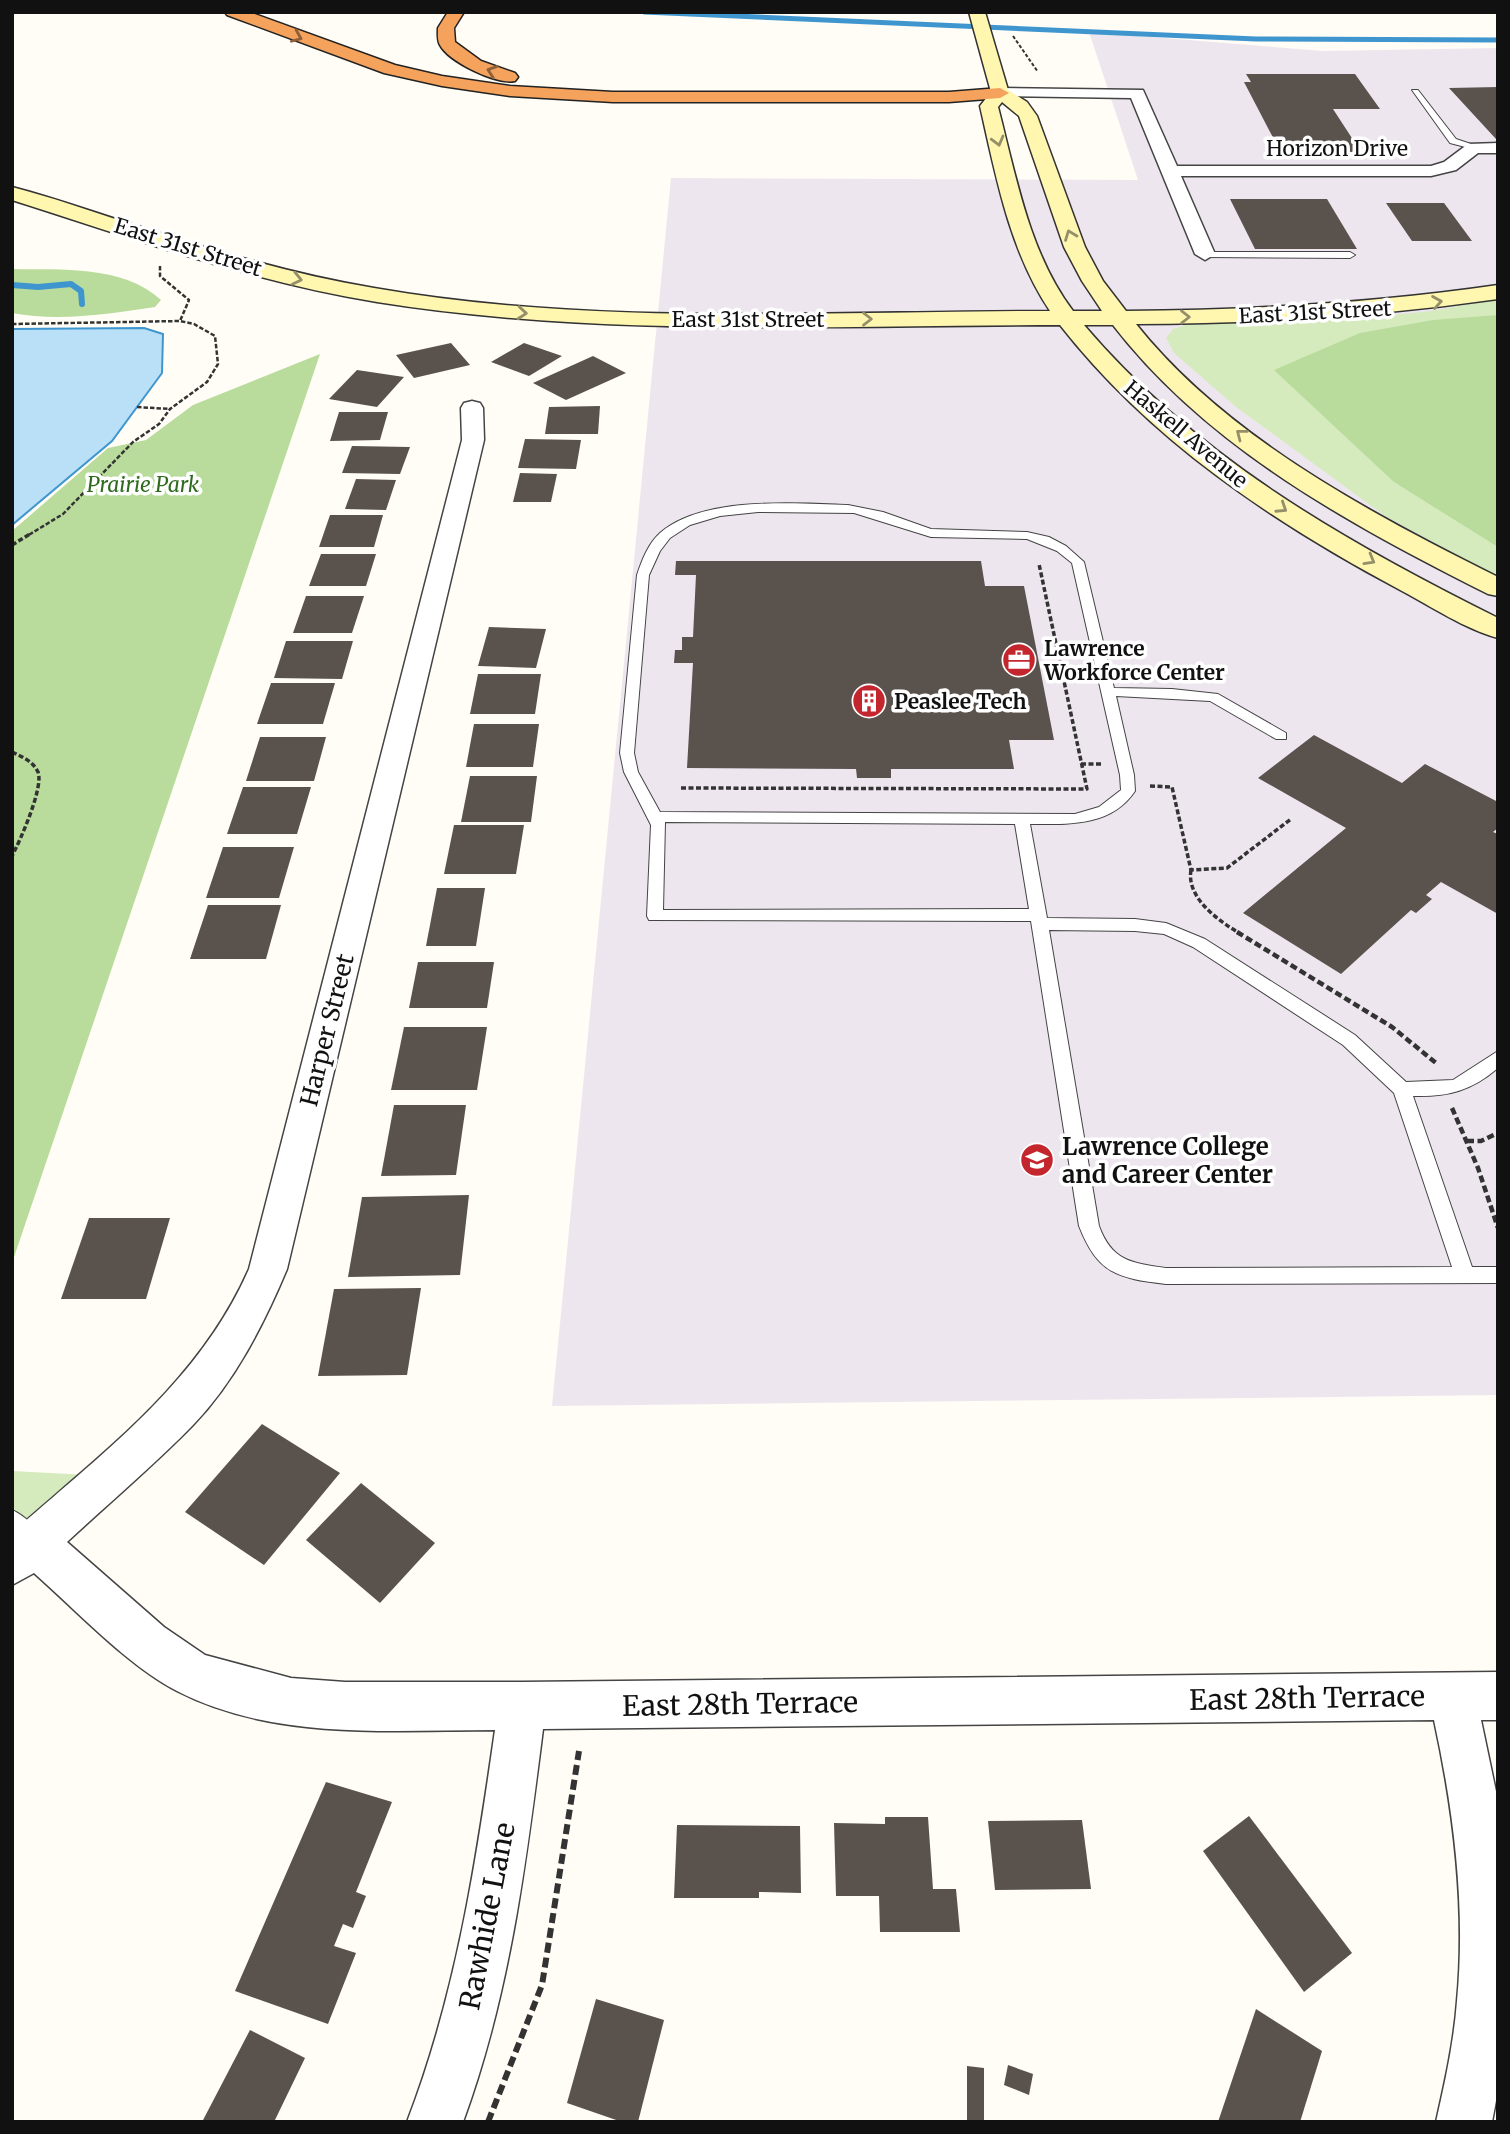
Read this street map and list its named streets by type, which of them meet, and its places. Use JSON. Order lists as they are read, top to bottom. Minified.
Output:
{"streets":{"main road":["East 31st Street","Haskell Avenue"],"street":["Horizon Drive","Harper Street","East 28th Terrace","Rawhide Lane"]},"crossings":[["East 31st Street","Haskell Avenue"],["Harper Street","East 28th Terrace"],["East 28th Terrace","Rawhide Lane"]],"parks":["Prairie Park"],"places":{"office":["Lawrence Workforce Center"],"building":["Peaslee Tech"],"school or university":["Lawrence College and Career Center"]}}
